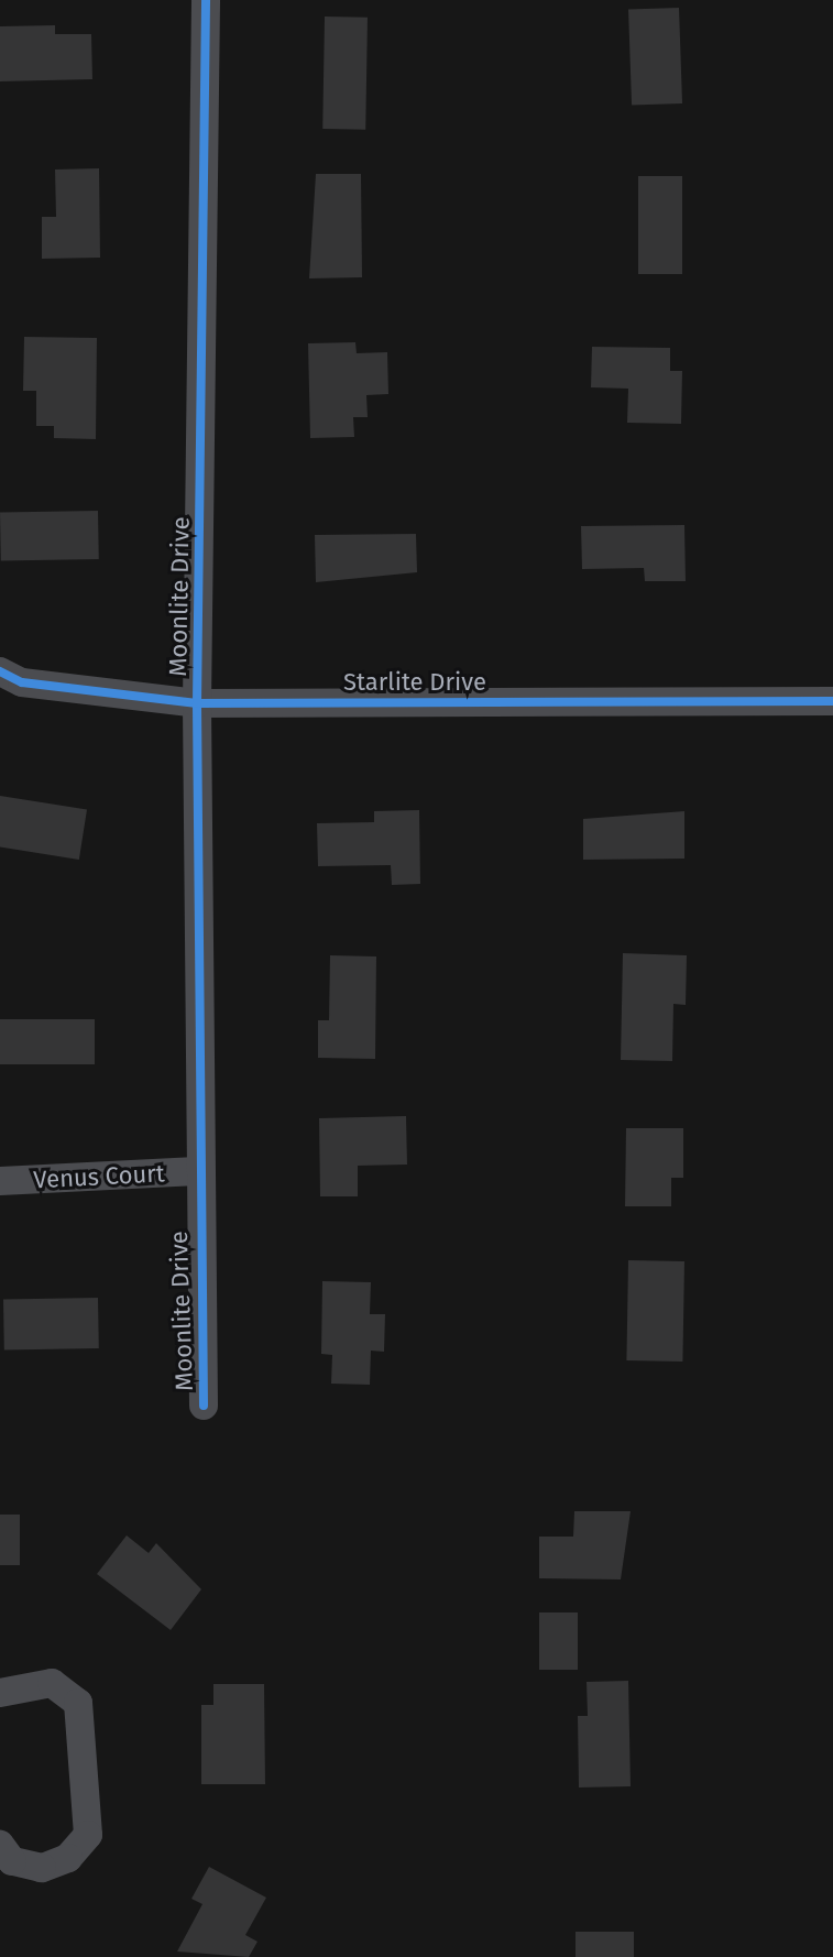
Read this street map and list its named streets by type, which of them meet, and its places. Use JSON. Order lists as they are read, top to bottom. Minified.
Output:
{"streets":{"street":["Moonlite Drive","Starlite Drive","Venus Court"]},"crossings":[["Moonlite Drive","Starlite Drive"],["Moonlite Drive","Venus Court"]]}
